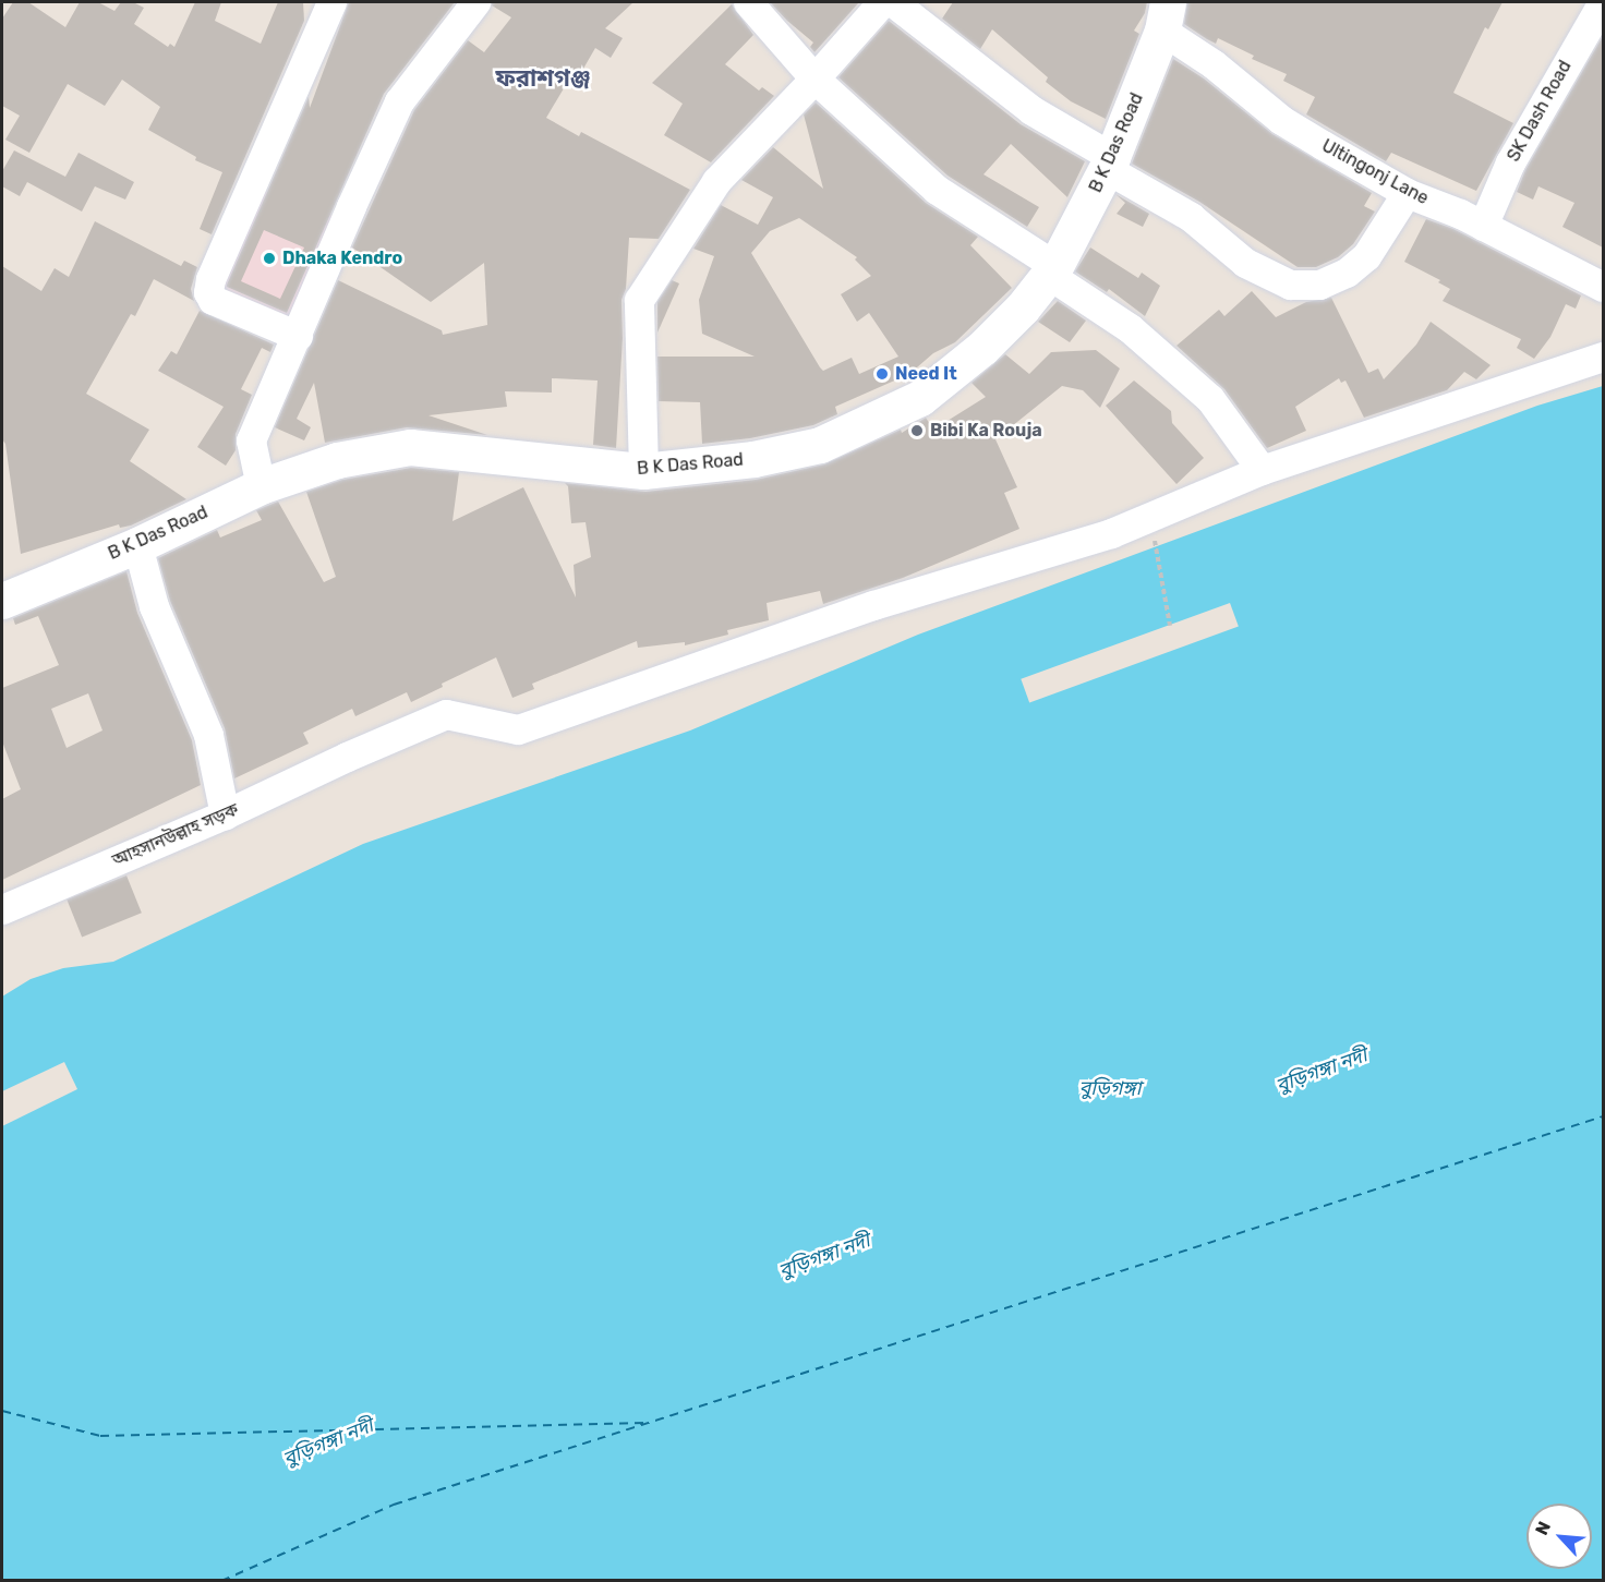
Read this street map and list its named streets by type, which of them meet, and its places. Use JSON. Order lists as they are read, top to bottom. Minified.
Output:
{"streets":{"street":["SK Dash Road","B K Das Road","Ultingonj Lane","আহসানউল্লাহ সড়ক"]},"crossings":[["SK Dash Road","Ultingonj Lane"],["B K Das Road","Ultingonj Lane"]],"districts":["ফরাশগঞ্জ"],"water":["বুড়িগঙ্গা নদী","বুড়িগঙ্গা"],"places":["Dhaka Kendro","Need It","Bibi Ka Rouja"],"north":"top left"}
